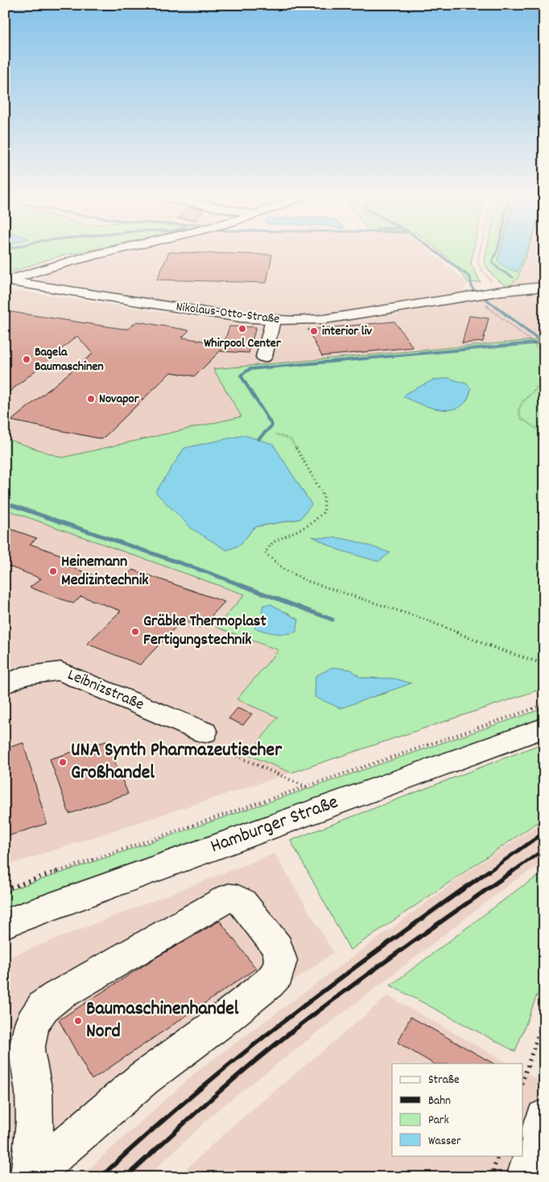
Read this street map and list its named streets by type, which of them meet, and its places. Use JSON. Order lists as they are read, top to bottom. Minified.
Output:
{"streets":{"street":["Nikolaus-Otto-Straße","Leibnizstraße","Hamburger Straße"]},"places":["Whirpool Center","interior liv","Bagela Baumaschinen","Novapor","Heinemann Medizintechnik","Gräbke Thermoplast Fertigungstechnik","UNA Synth Pharmazeutischer Großhandel","Baumaschinenhandel Nord"],"legend":["Straße","Bahn","Park","Wasser"]}
